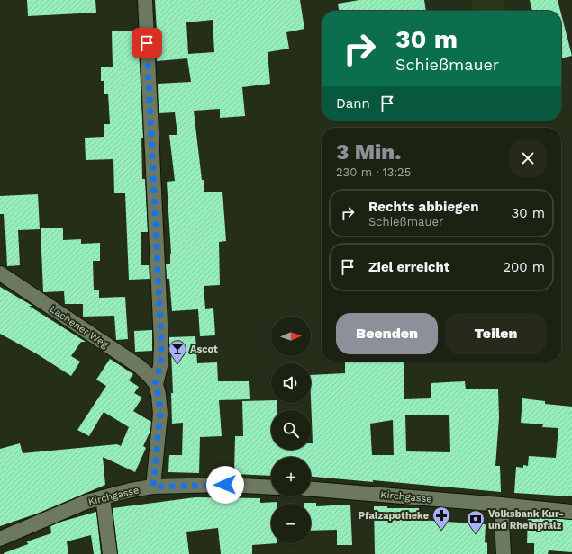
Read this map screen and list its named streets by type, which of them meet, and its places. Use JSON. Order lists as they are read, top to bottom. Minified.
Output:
{"streets":{"street":["Lachener Weg","Kirchgasse"]},"places":{"bar":["Ascot"],"pharmacy":["Pfalzapotheke"],"bank":["Volksbank Kur- und Rheinpfalz"]},"north":"right","page":{"turn":["30 m","Schießmauer"],"then":"Dann","heading":["3 Min.","230 m · 13:25"],"list":[{"name":"Rechts abbiegen","note":"Schießmauer","value":"30 m"},{"name":"Ziel erreicht","value":"200 m"}],"buttons":["Beenden","Teilen"],"map_buttons":["+","−"]}}
